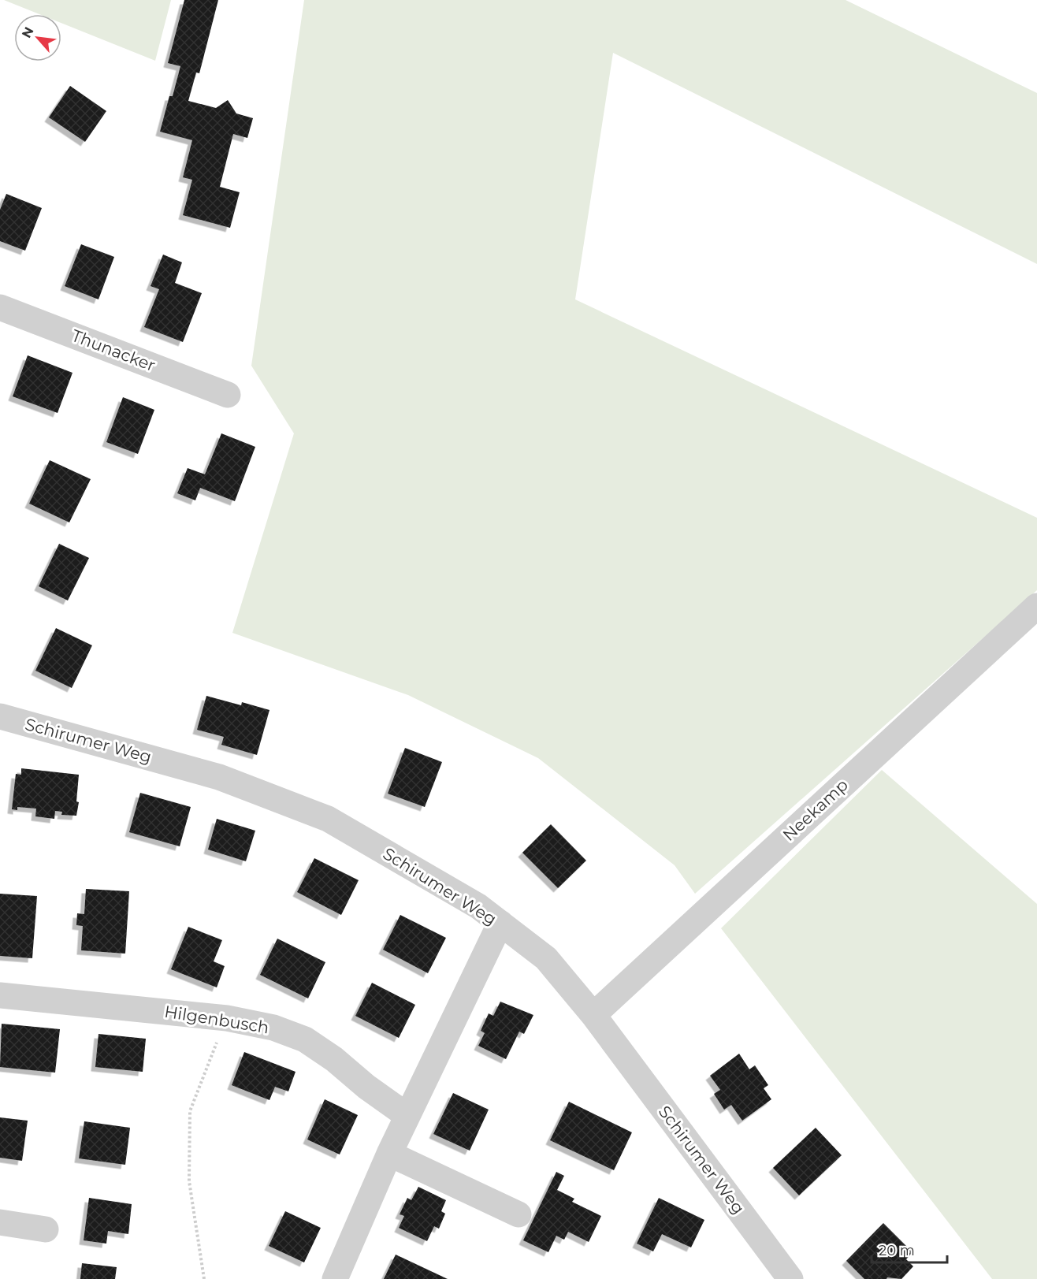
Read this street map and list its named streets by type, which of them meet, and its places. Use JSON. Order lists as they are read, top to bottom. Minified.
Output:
{"streets":{"street":["Thunacker","Schirumer Weg","Neekamp","Hilgenbusch"]},"crossings":[["Schirumer Weg","Neekamp"]],"scale_bar":"20 m","north":"top left"}
